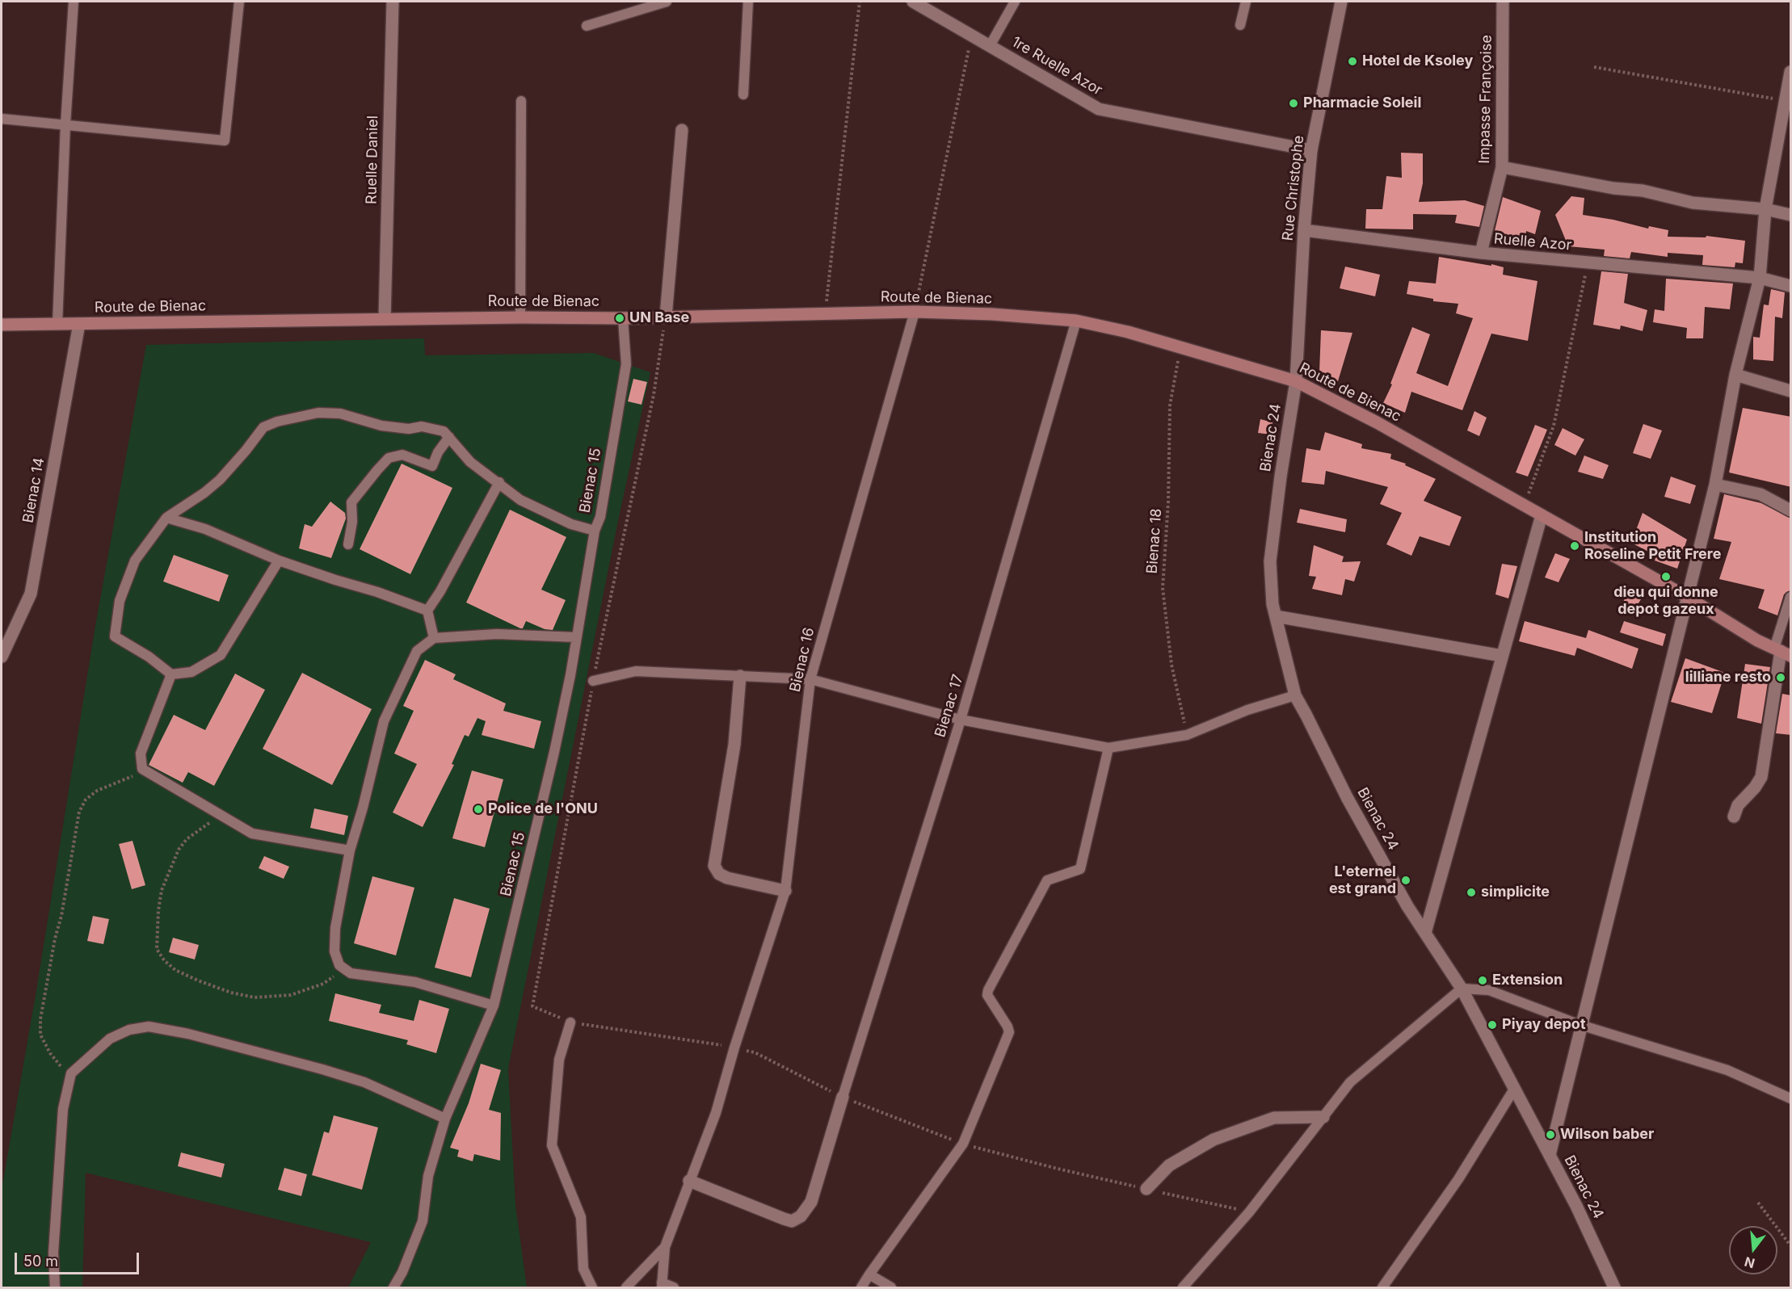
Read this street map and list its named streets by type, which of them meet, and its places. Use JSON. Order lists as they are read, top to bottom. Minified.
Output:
{"streets":{"main road":["Route de Bienac"],"street":["1re Ruelle Azor","Impasse Françoise","Ruelle Daniel","Rue Christophe","Ruelle Azor","Bienac 24","Bienac 14"],"lane":["Bienac 15","Bienac 16","Bienac 17"],"path":["Bienac 18"]},"crossings":[["1re Ruelle Azor","Rue Christophe"],["Impasse Françoise","Ruelle Azor"],["Ruelle Daniel","Route de Bienac"],["Rue Christophe","Ruelle Azor"],["Rue Christophe","Route de Bienac"],["Rue Christophe","Bienac 24"],["Route de Bienac","Bienac 24"],["Route de Bienac","Bienac 15"],["Route de Bienac","Bienac 14"],["Route de Bienac","Bienac 18"],["Route de Bienac","Bienac 16"],["Route de Bienac","Bienac 17"]],"places":["Hotel de Ksoley","Pharmacie Soleil","UN Base","Institution Roseline Petit Frere","dieu qui donne depot gazeux","lilliane resto","Police de l'ONU","L'eternel est grand","simplicite","Extension","Piyay depot","Wilson baber"],"scale_bar":"50 m","north":"bottom"}
